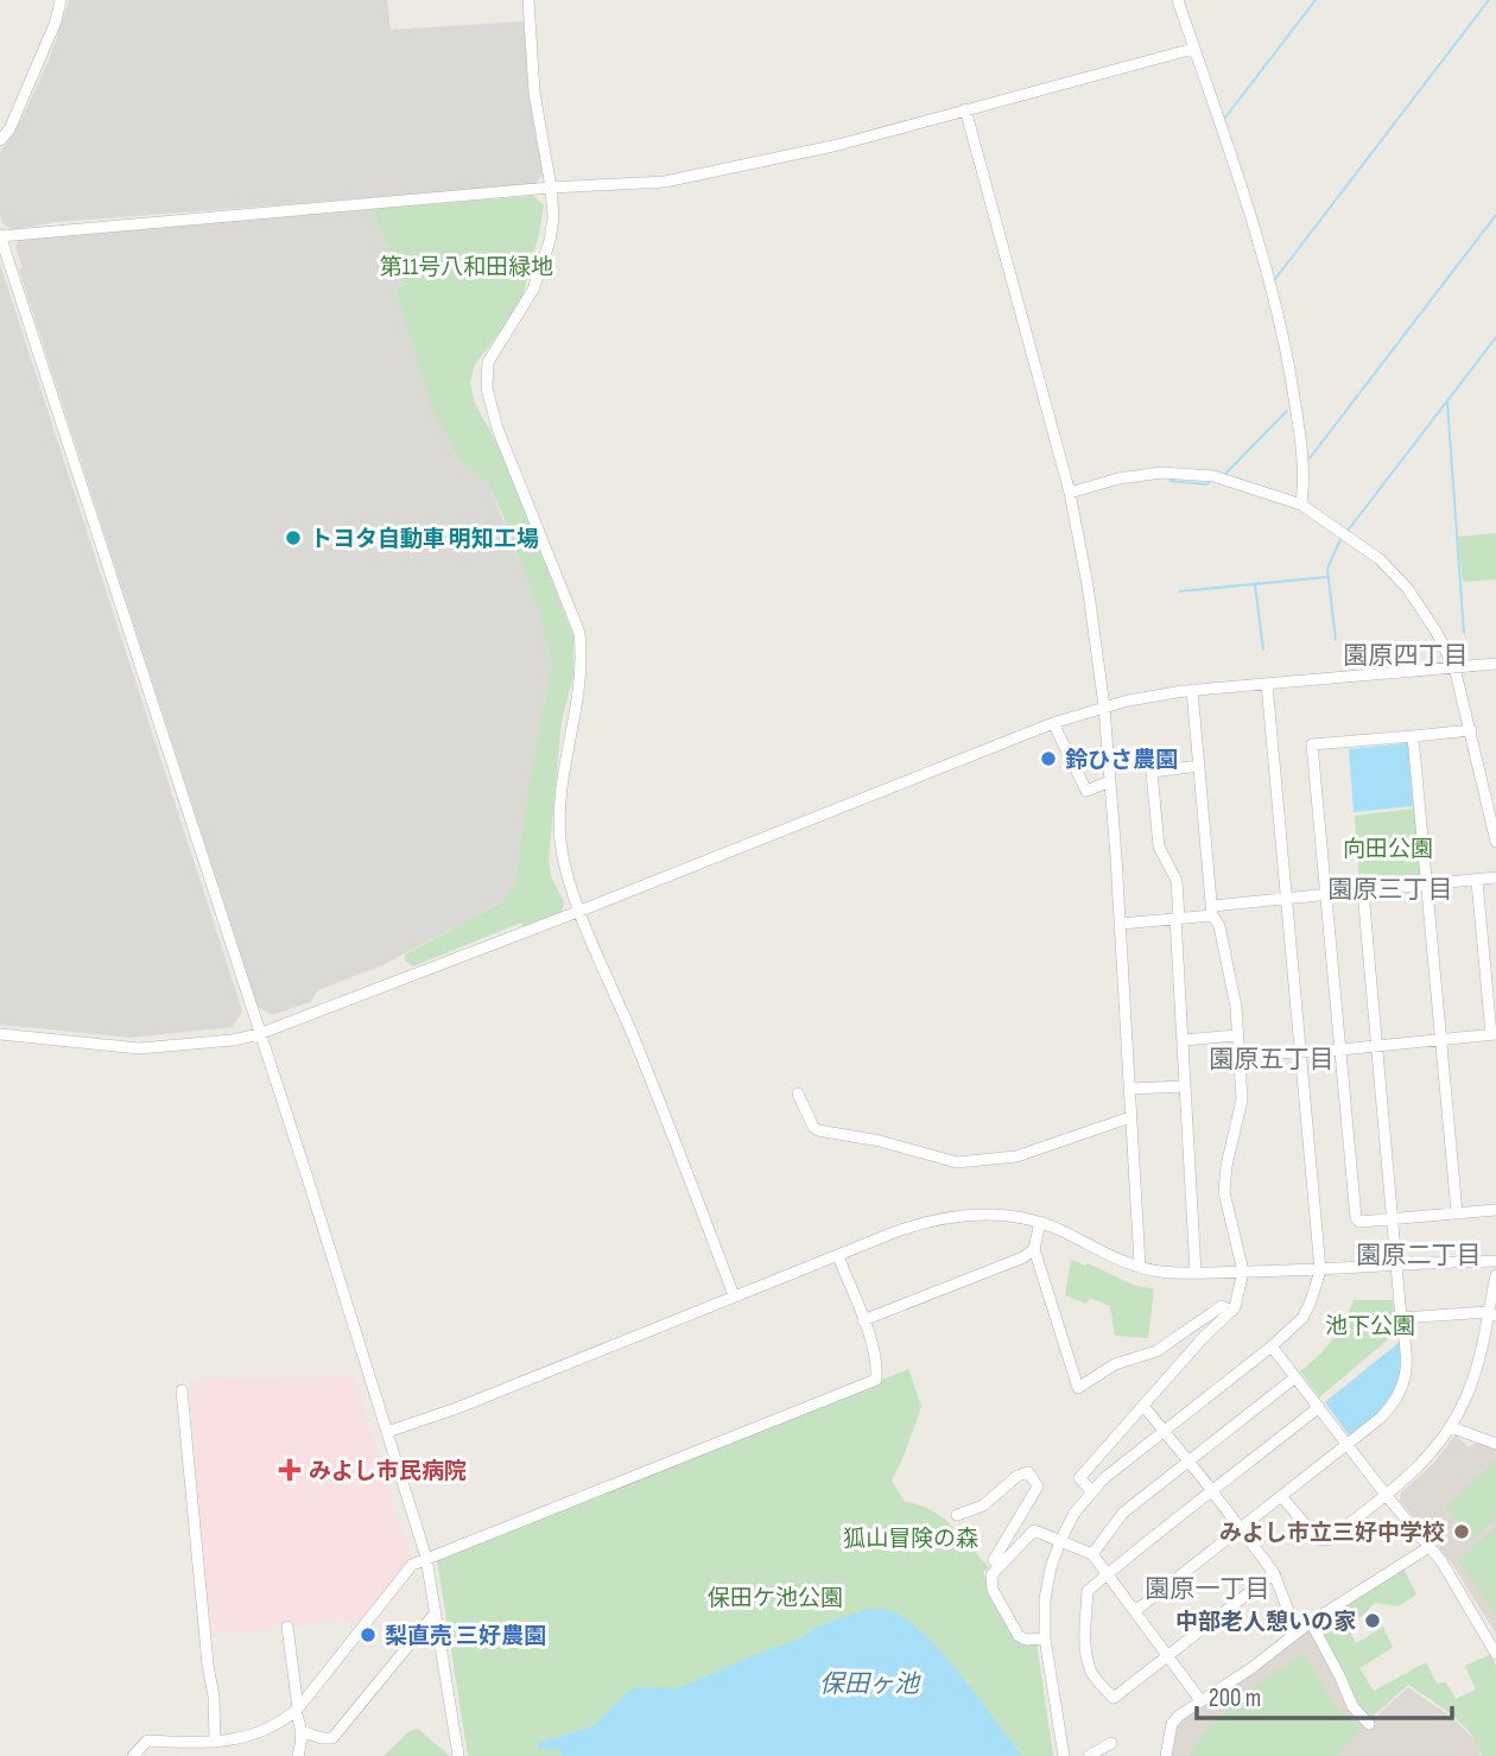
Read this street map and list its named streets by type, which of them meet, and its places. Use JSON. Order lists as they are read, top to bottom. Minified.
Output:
{"districts":["園原四丁目","園原三丁目","園原五丁目","園原二丁目","園原一丁目"],"water":["保田ヶ池"],"parks":["第11号八和田緑地","向田公園","池下公園","狐山冒険の森","保田ケ池公園"],"places":{"other":["トヨタ自動車 明知工場","鈴ひさ農園","みよし市立三好中学校","中部老人憩いの家","梨直売 三好農園"],"health":["みよし市民病院"]},"scale_bar":"200 m"}
